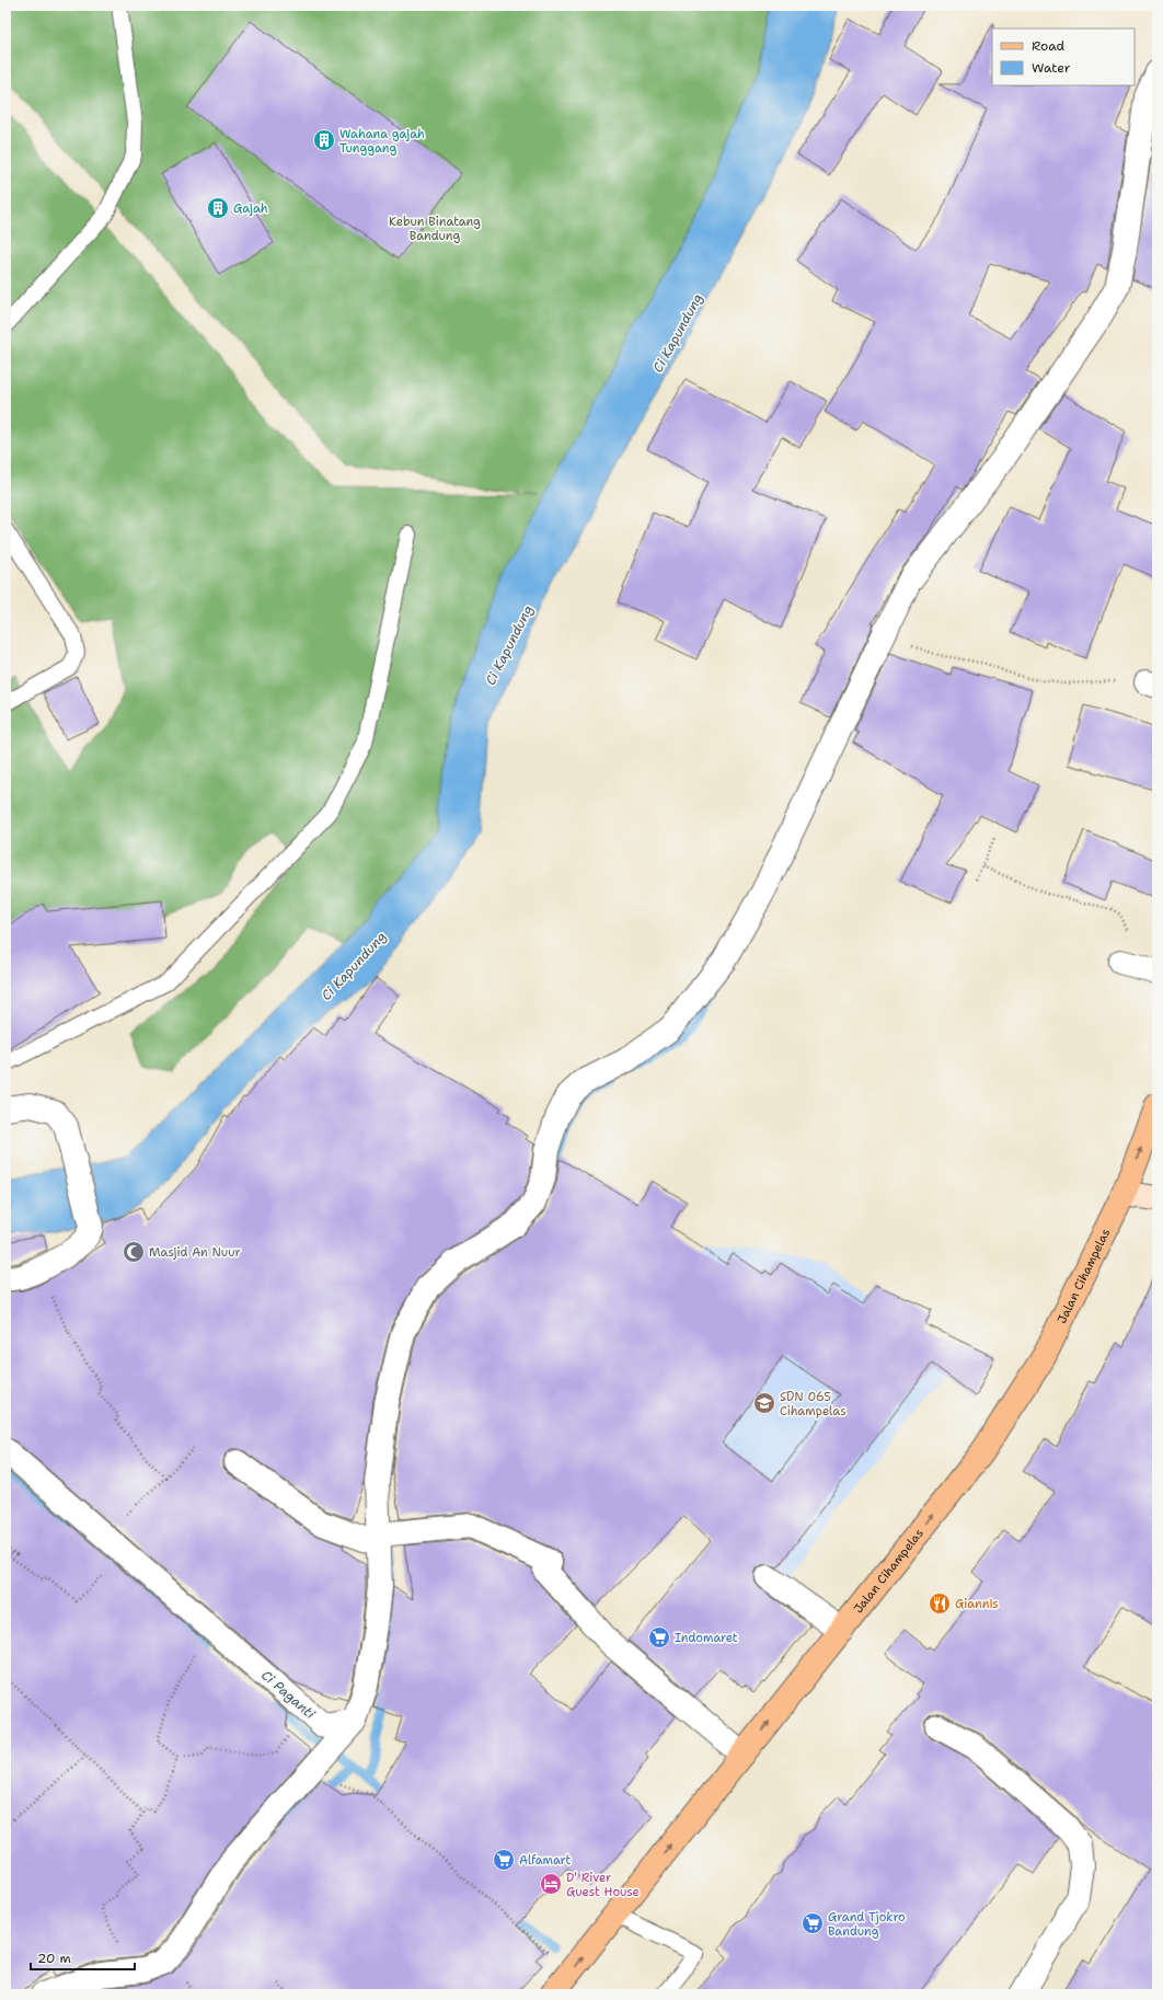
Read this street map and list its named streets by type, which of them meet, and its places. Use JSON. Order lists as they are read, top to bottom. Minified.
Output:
{"streets":{"main road":["Jalan Cihampelas"]},"one_way":["Jalan Cihampelas"],"water":["Ci Kapundung","Ci Paganti"],"parks":["Kebun Binatang Bandung"],"places":{"building":["Wahana gajah Tunggang","Gajah"],"mosque":["Masjid An Nuur"],"school or university":["SDN 065 Cihampelas"],"restaurant":["Giannis"],"supermarket":["Indomaret","Alfamart","Grand Tjokro Bandung"],"hotel":["D' River Guest House"]},"legend":["Road","Water"],"scale_bar":"20 m"}
